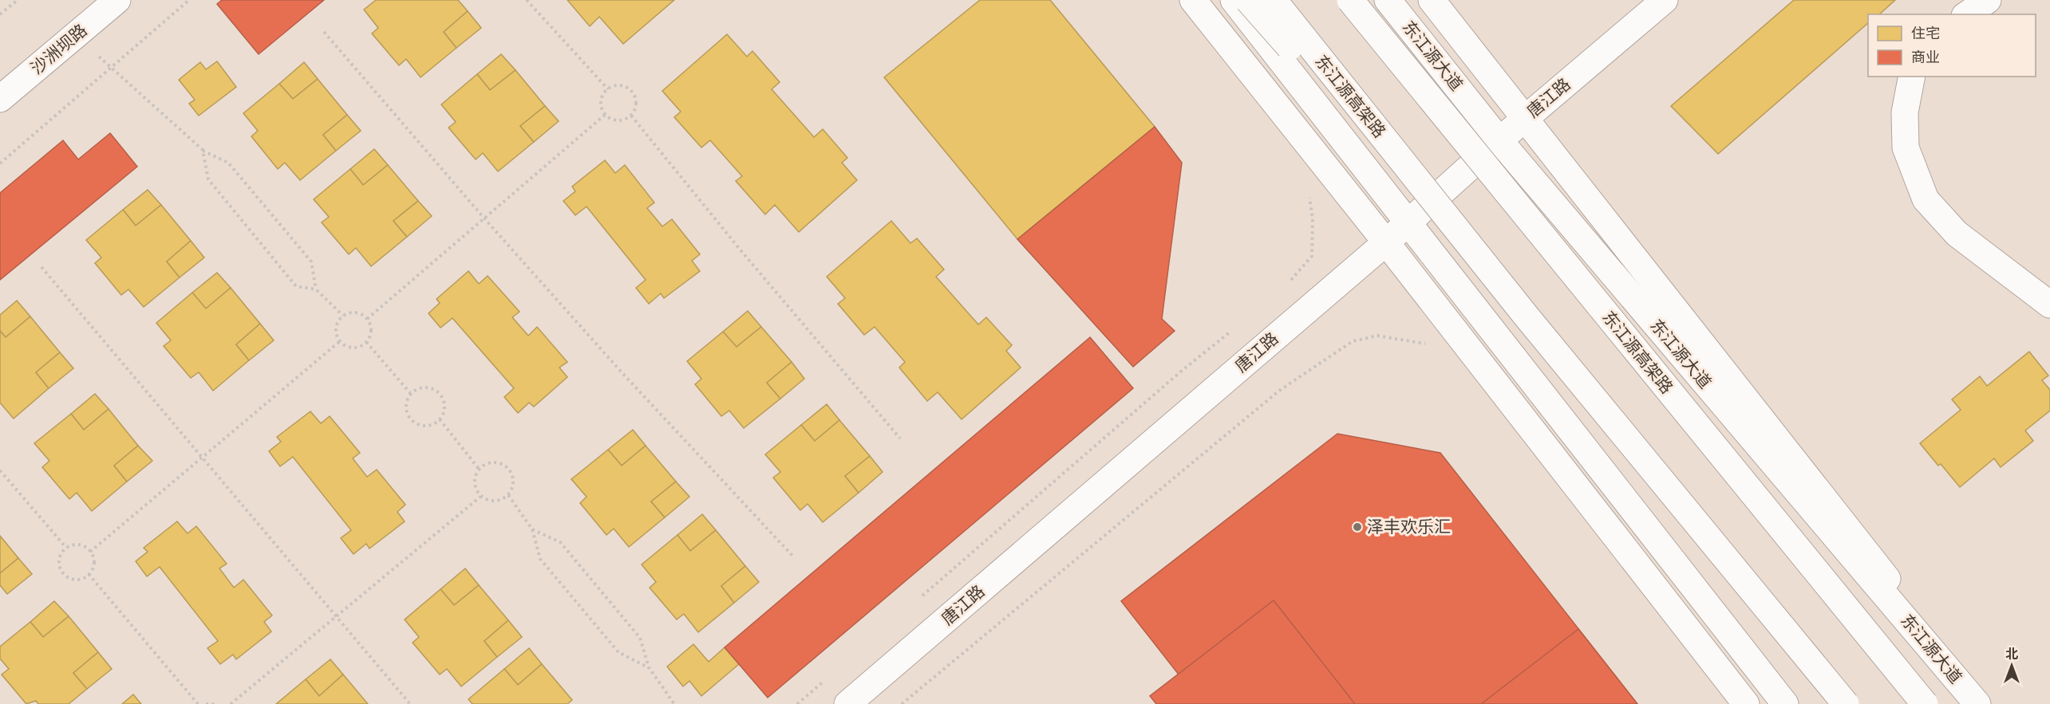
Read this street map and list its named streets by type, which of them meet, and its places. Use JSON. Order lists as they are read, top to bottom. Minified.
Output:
{"streets":{"main road":["沙洲坝路","东江源大道","东江源高架路","唐江路"]},"crossings":[["东江源大道","唐江路"]],"places":["泽丰欢乐汇"],"legend":["住宅","商业"],"north":"top"}
